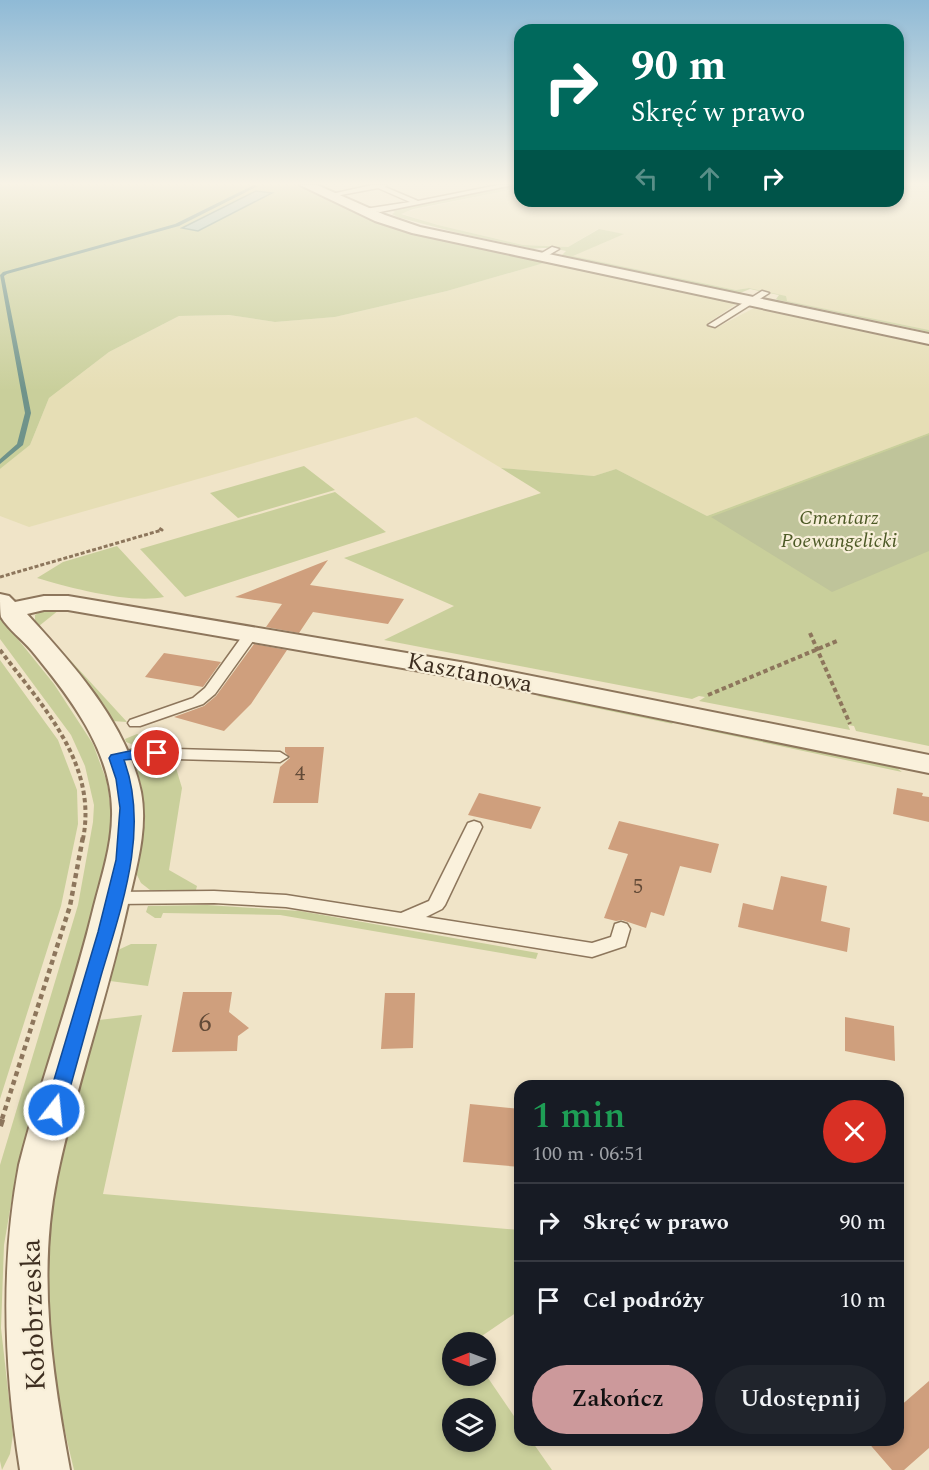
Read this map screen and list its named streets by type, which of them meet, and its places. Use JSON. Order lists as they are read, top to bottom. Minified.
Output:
{"streets":{"street":["Kasztanowa","Kołobrzeska"]},"crossings":[["Kasztanowa","Kołobrzeska"]],"parks":["Cmentarz Poewangelicki"],"house_numbers":["4","5","6"],"north":"left","page":{"turn":["90 m","Skręć w prawo"],"heading":["1 min","100 m · 06:51"],"list":[{"name":"Skręć w prawo","value":"90 m"},{"name":"Cel podróży","value":"10 m"}],"buttons":["Zakończ","Udostępnij"]}}
